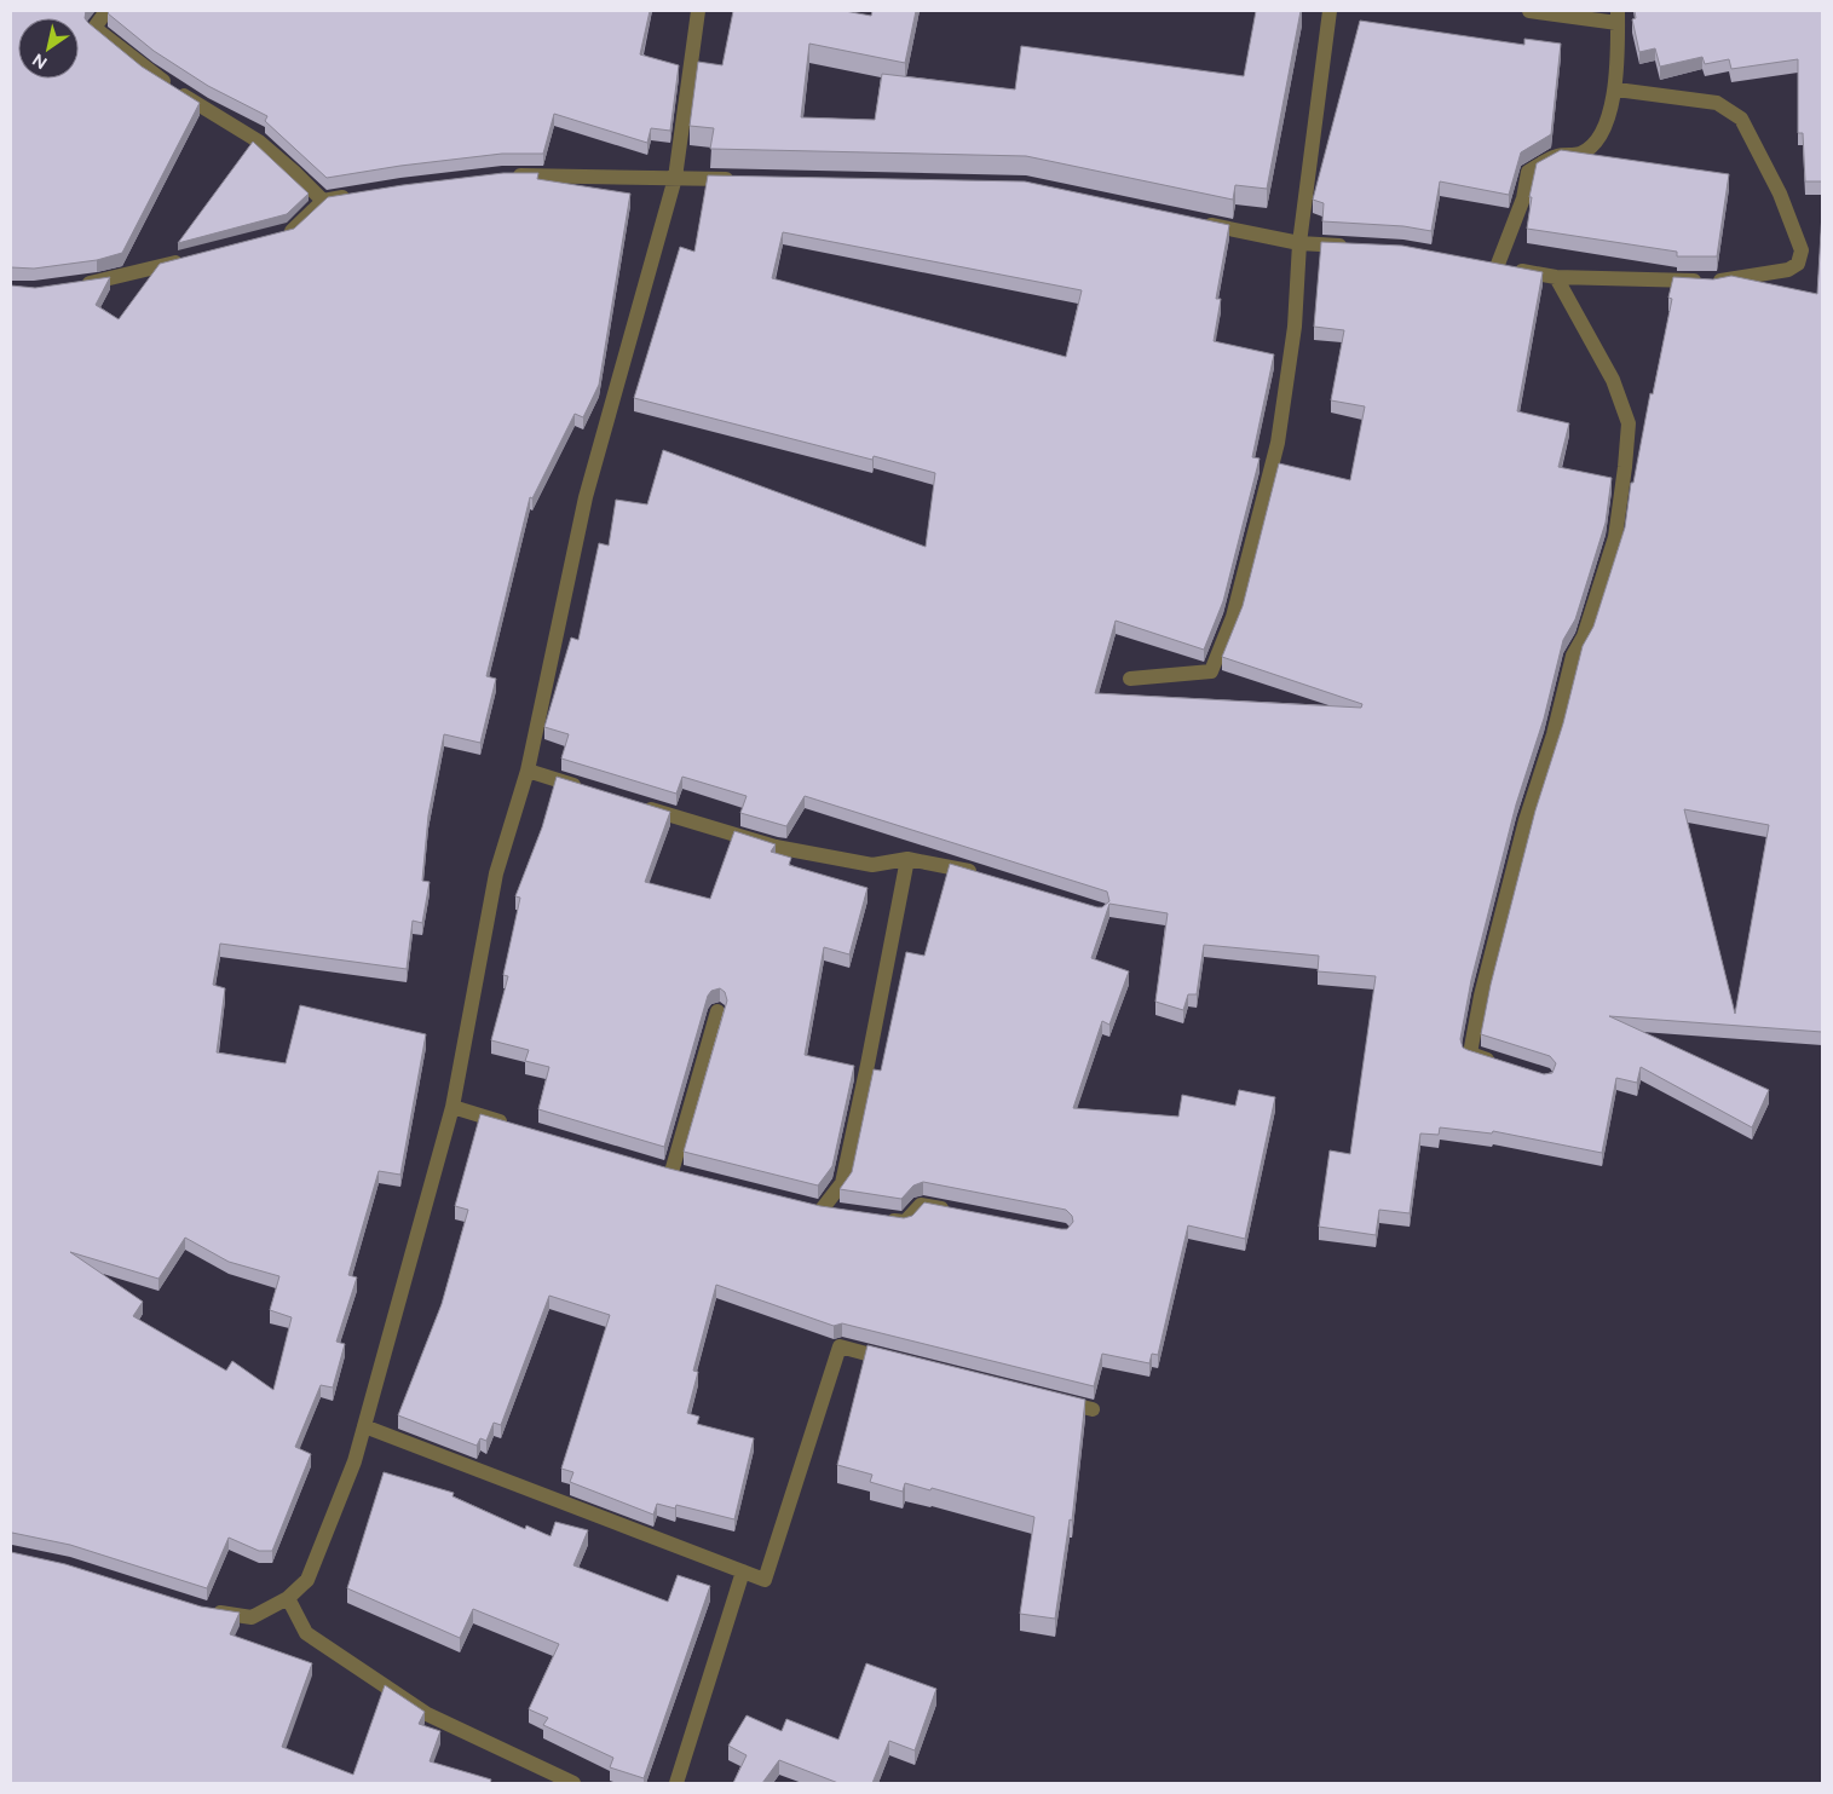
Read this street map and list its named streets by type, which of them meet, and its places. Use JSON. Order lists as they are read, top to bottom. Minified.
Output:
{"north":"bottom left"}
